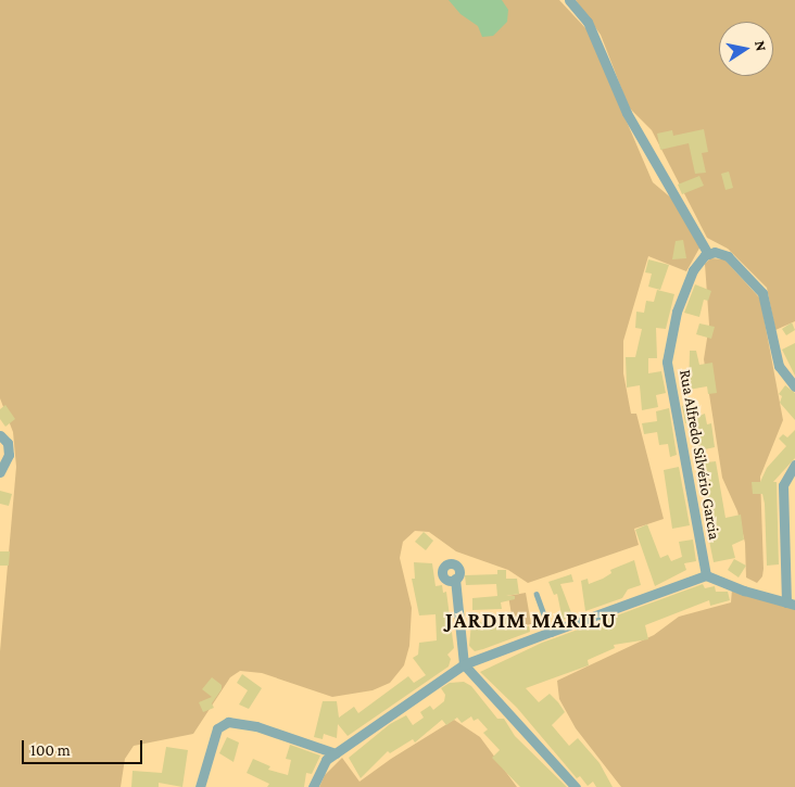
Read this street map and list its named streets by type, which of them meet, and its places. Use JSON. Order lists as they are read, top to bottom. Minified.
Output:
{"streets":{"street":["Rua Alfredo Silvério Garcia"]},"districts":["JARDIM MARILU"],"scale_bar":"100 m","north":"right"}
